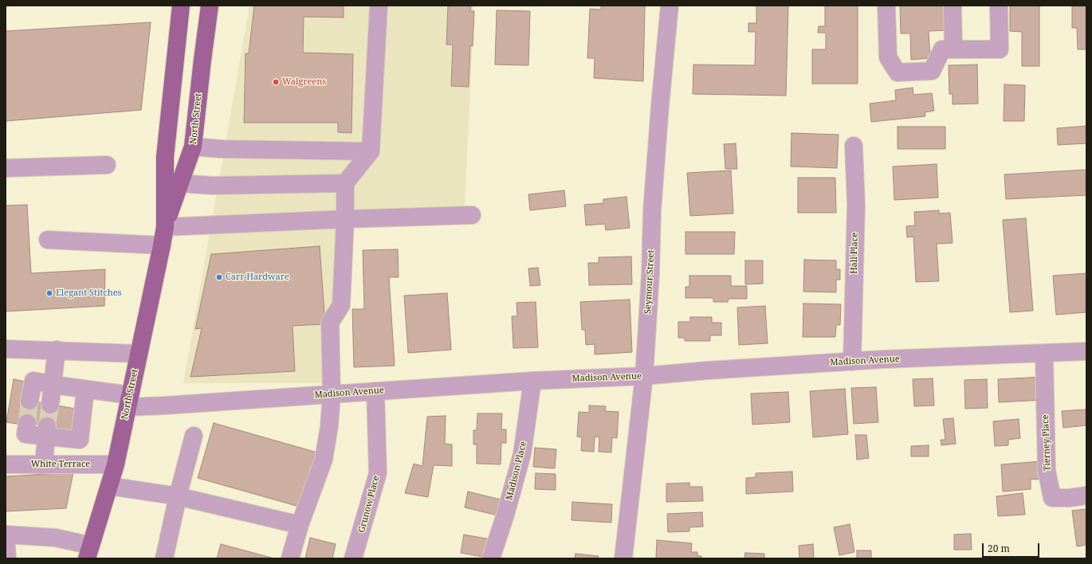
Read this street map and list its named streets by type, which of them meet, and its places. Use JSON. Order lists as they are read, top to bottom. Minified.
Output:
{"streets":{"main road":["North Street"],"street":["Hall Place","Seymour Street","Madison Avenue","Tierney Place","White Terrace","Madison Place","Grunow Place"]},"crossings":[["North Street","Madison Avenue"],["North Street","White Terrace"],["Hall Place","Madison Avenue"],["Seymour Street","Madison Avenue"],["Madison Avenue","Tierney Place"],["Madison Avenue","Madison Place"],["Madison Avenue","Grunow Place"]],"places":["Walgreens","Carr Hardware","Elegant Stitches"],"scale_bar":"20 m"}
